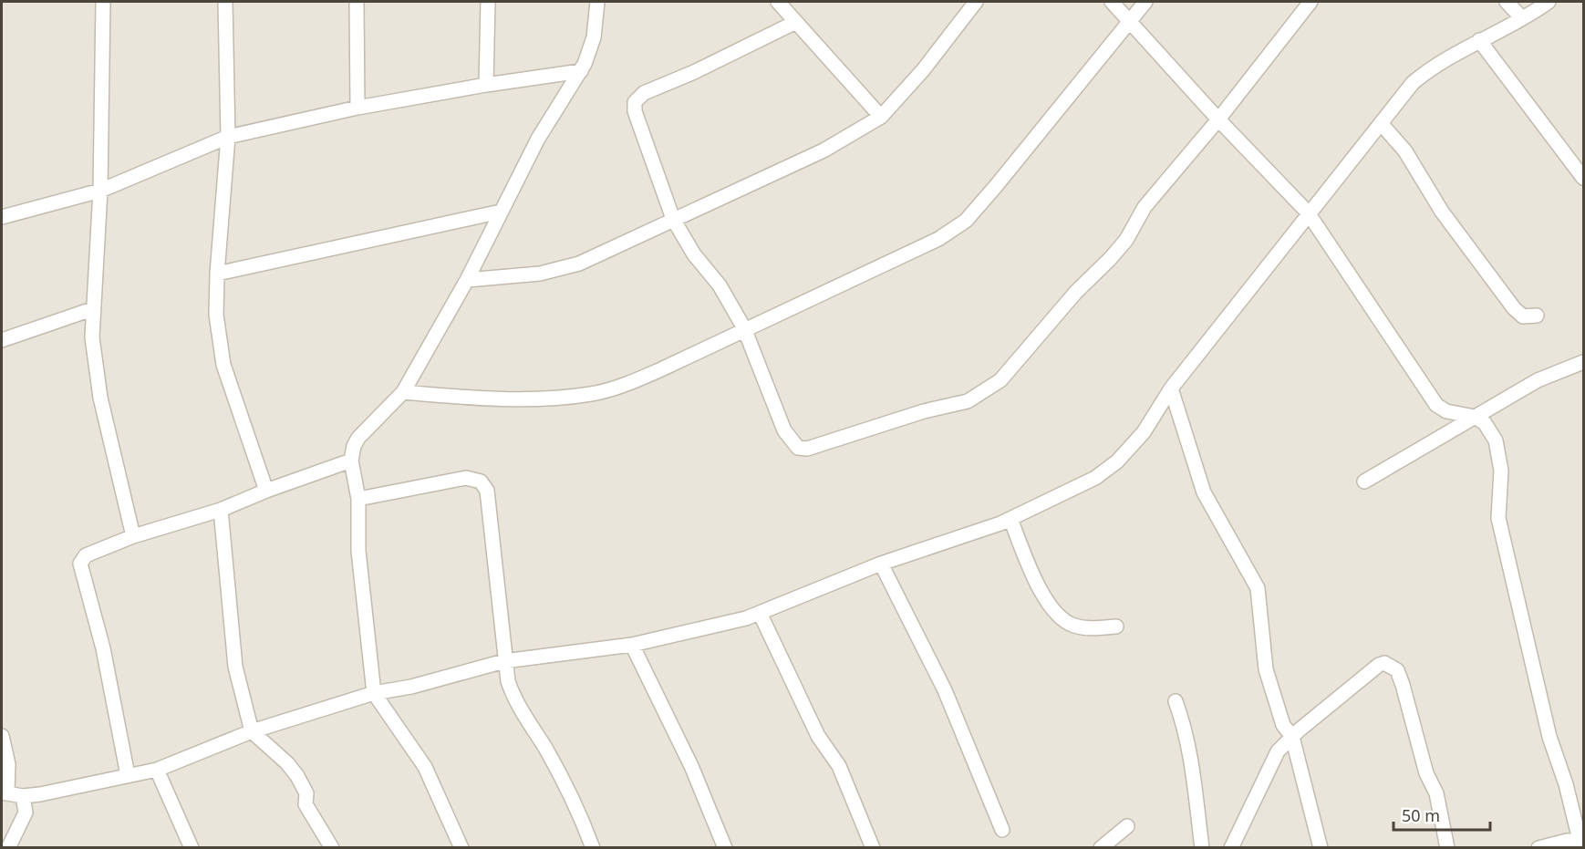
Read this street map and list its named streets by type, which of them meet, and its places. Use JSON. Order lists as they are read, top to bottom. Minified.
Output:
{"scale_bar":"50 m"}
